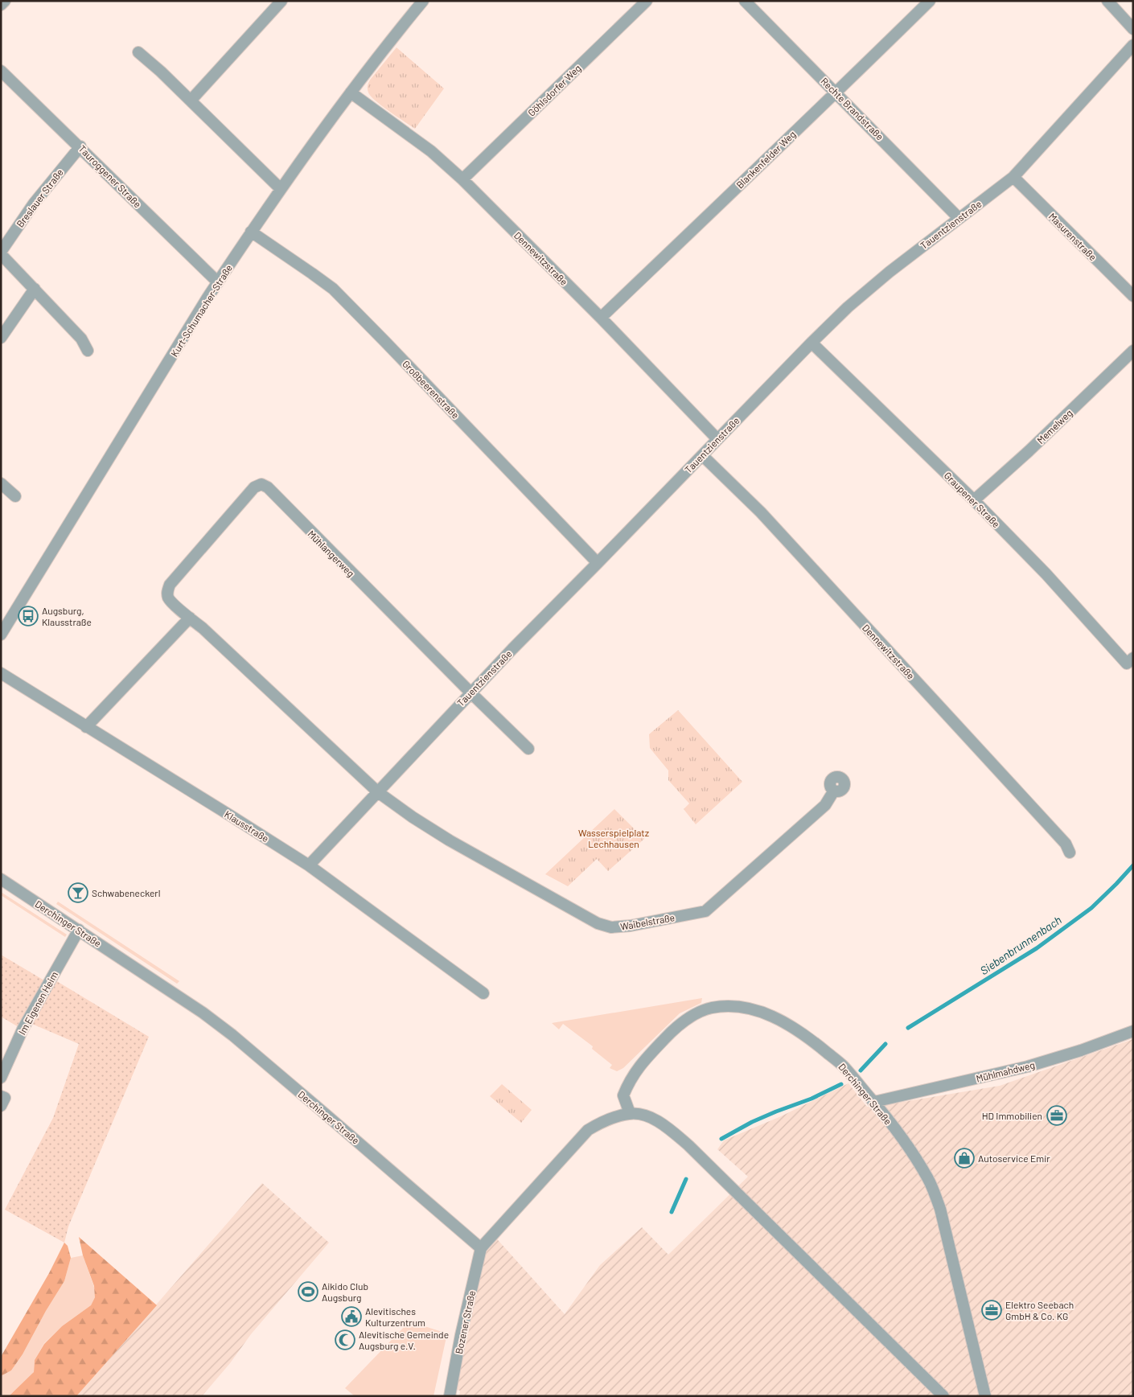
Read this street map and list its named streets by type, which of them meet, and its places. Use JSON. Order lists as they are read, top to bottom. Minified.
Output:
{"streets":{"street":["Göhlsdorfer Weg","Rechte Brandstraße","Blankenfelder Weg","Tauroggener Straße","Breslauer Straße","Tauentzienstraße","Masurenstraße","Dennewitzstraße","Kurt-Schumacher-Straße","Großbeerenstraße","Memelweg","Graupener Straße","Mühlangerweg","Klausstraße","Waibelstraße","Derchinger Straße","Im Eigenen Heim","Mühlmahdweg","Bozener Straße"]},"crossings":[["Göhlsdorfer Weg","Dennewitzstraße"],["Rechte Brandstraße","Blankenfelder Weg"],["Rechte Brandstraße","Tauentzienstraße"],["Blankenfelder Weg","Dennewitzstraße"],["Tauroggener Straße","Breslauer Straße"],["Tauroggener Straße","Kurt-Schumacher-Straße"],["Tauentzienstraße","Masurenstraße"],["Tauentzienstraße","Dennewitzstraße"],["Tauentzienstraße","Großbeerenstraße"],["Tauentzienstraße","Graupener Straße"],["Tauentzienstraße","Mühlangerweg"],["Tauentzienstraße","Klausstraße"],["Tauentzienstraße","Waibelstraße"],["Dennewitzstraße","Kurt-Schumacher-Straße"],["Kurt-Schumacher-Straße","Großbeerenstraße"],["Memelweg","Graupener Straße"],["Mühlangerweg","Waibelstraße"],["Derchinger Straße","Im Eigenen Heim"],["Derchinger Straße","Mühlmahdweg"],["Derchinger Straße","Bozener Straße"]],"water":["Siebenbrunnenbach"],"parks":["Wasserspielplatz Lechhausen"],"places":{"bus stop":["Augsburg, Klausstraße"],"bar":["Schwabeneckerl"],"office":["HD Immobilien","Elektro Seebach GmbH & Co. KG"],"shop":["Autoservice Emir"],"sports":["Aikido Club Augsburg"],"public building":["Alevitisches Kulturzentrum"],"mosque":["Alevitische Gemeinde Augsburg e.V."]}}
